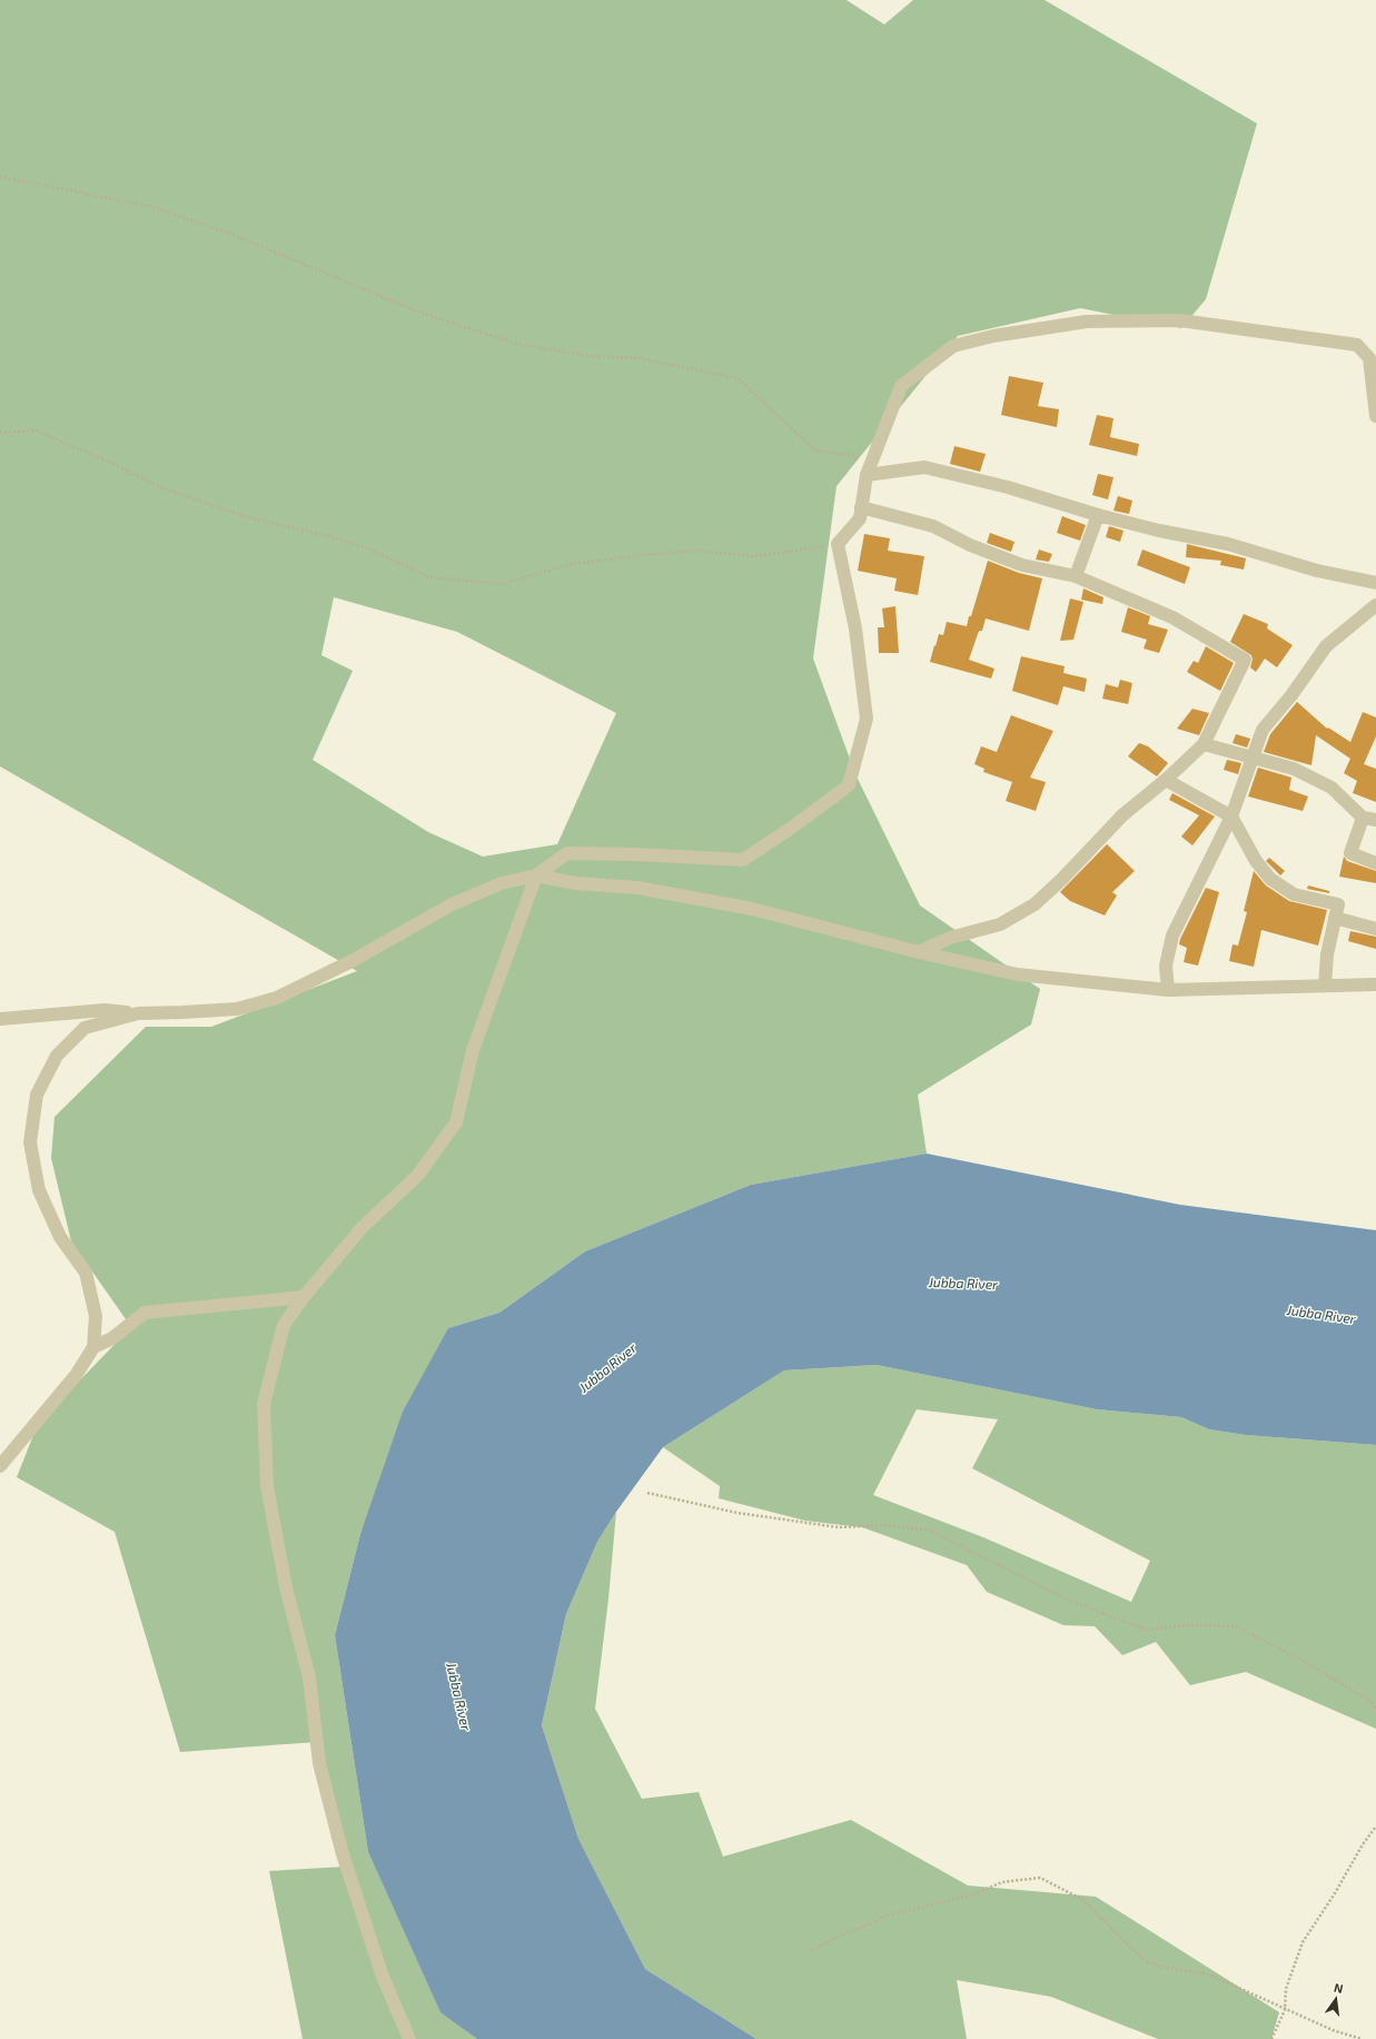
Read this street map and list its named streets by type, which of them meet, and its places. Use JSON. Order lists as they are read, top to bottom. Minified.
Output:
{"water":["Jubba River"],"north":"top"}
